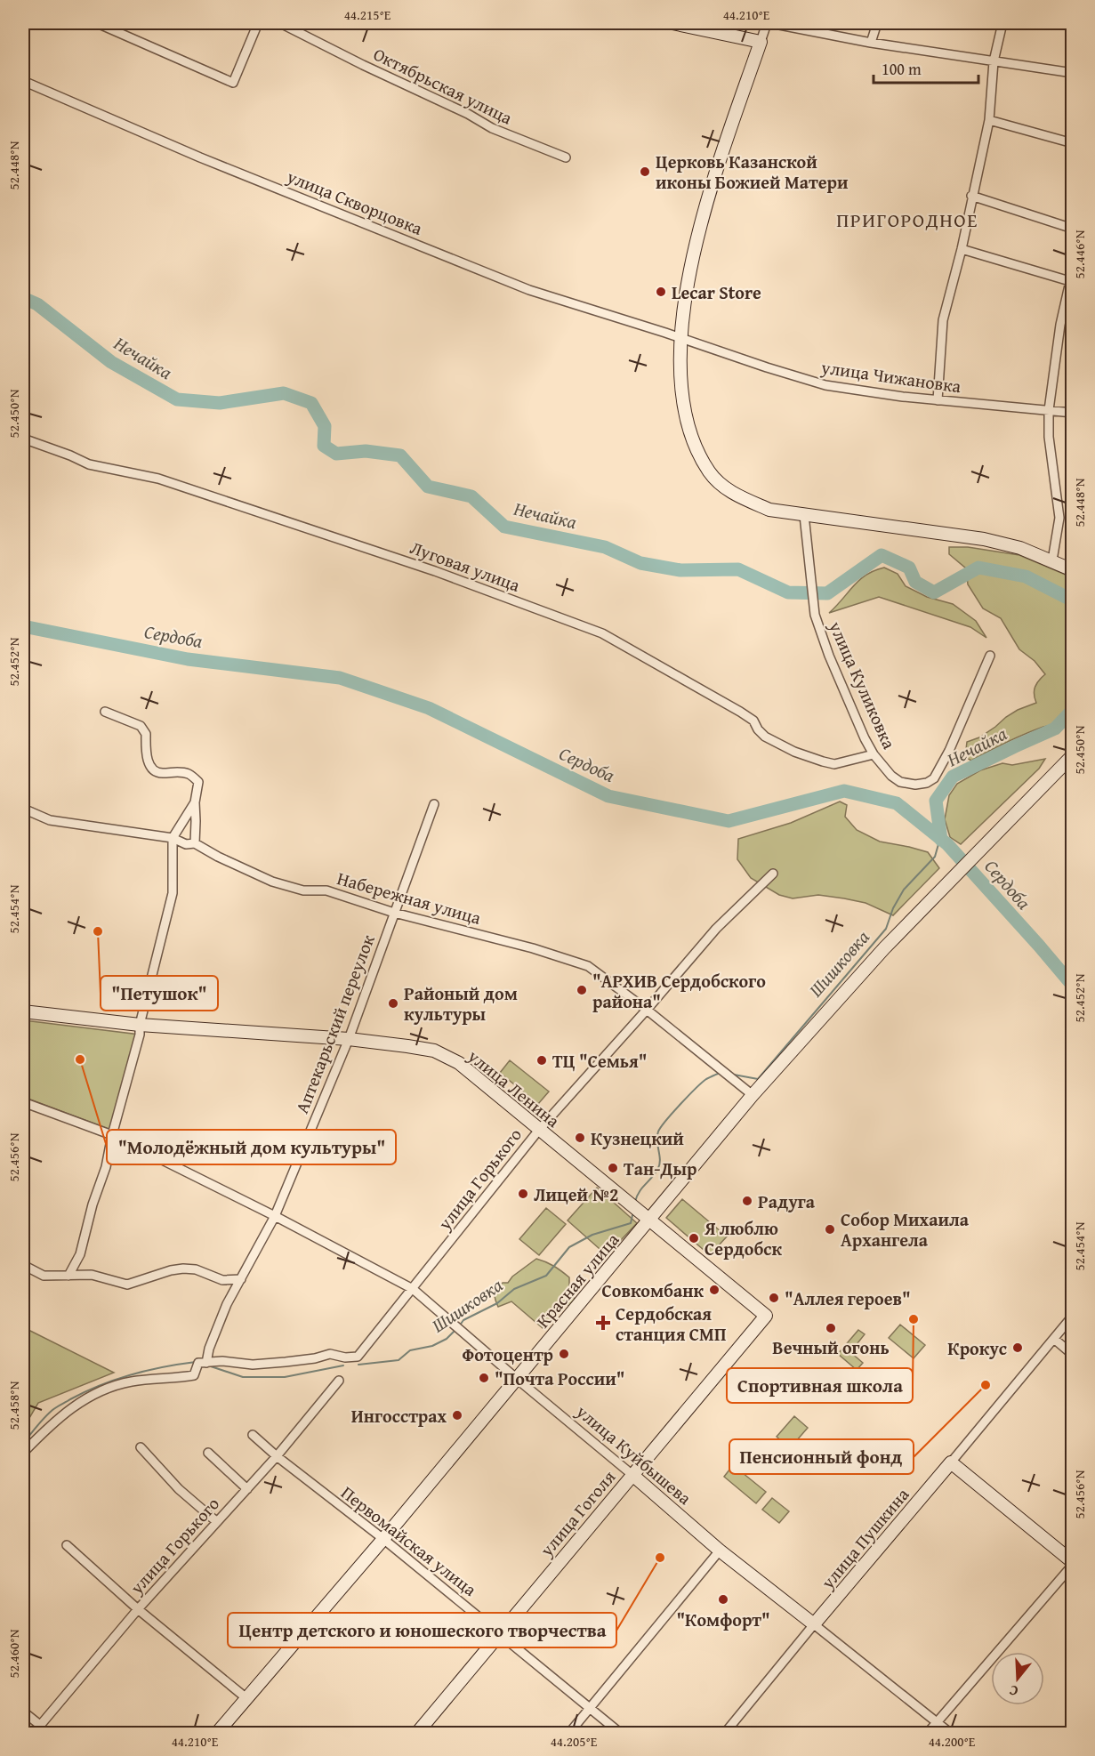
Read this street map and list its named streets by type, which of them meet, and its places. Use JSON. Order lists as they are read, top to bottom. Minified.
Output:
{"streets":{"street":["Октябрьская улица","улица Скворцовка","улица Чижановка","Луговая улица","улица Куликовка","Набережная улица","Аптекарьский переулок","улица Ленина","улица Горького","Красная улица","улица Куйбышева","улица Гоголя","улица Пушкина","Первомайская улица"]},"crossings":[["улица Скворцовка","улица Чижановка"],["Луговая улица","улица Куликовка"],["Набережная улица","Аптекарьский переулок"],["Набережная улица","улица Горького"],["Набережная улица","Красная улица"],["Аптекарьский переулок","улица Ленина"],["Аптекарьский переулок","улица Горького"],["Аптекарьский переулок","улица Куйбышева"],["улица Ленина","улица Горького"],["улица Ленина","Красная улица"],["улица Ленина","улица Гоголя"],["улица Горького","улица Куйбышева"],["улица Горького","Первомайская улица"],["Красная улица","улица Куйбышева"],["Красная улица","Первомайская улица"],["улица Куйбышева","улица Гоголя"],["улица Куйбышева","улица Пушкина"],["улица Гоголя","Первомайская улица"]],"districts":["ПРИГОРОДНОЕ"],"water":["Нечайка","Сердоба","Шишковка"],"places":{"other":["Церковь Казанской иконы Божией Матери","Lecar Store","\"Петушок\"","\"АРХИВ Сердобского района\"","Районый дом культуры","\"Молодёжный дом культуры\"","ТЦ \"Семья\"","Кузнецкий","Тан-Дыр","Лицей №2","Радуга","Собор Михаила Архангела","Я люблю Сердобск","Совкомбанк","\"Аллея героев\"","Спортивная школа","Вечный огонь","Крокус","Фотоцентр","\"Почта России\"","Пенсионный фонд","Ингосстрах","Центр детского и юношеского творчества","\"Комфорт\""],"health":["Сердобская станция СМП"]},"scale_bar":"100 m","north":"bottom","coordinates":["44.215°E","44.210°E","52.448°N","52.446°N","52.450°N","52.452°N","52.454°N","52.456°N","52.458°N","52.460°N","44.205°E","44.200°E"]}
